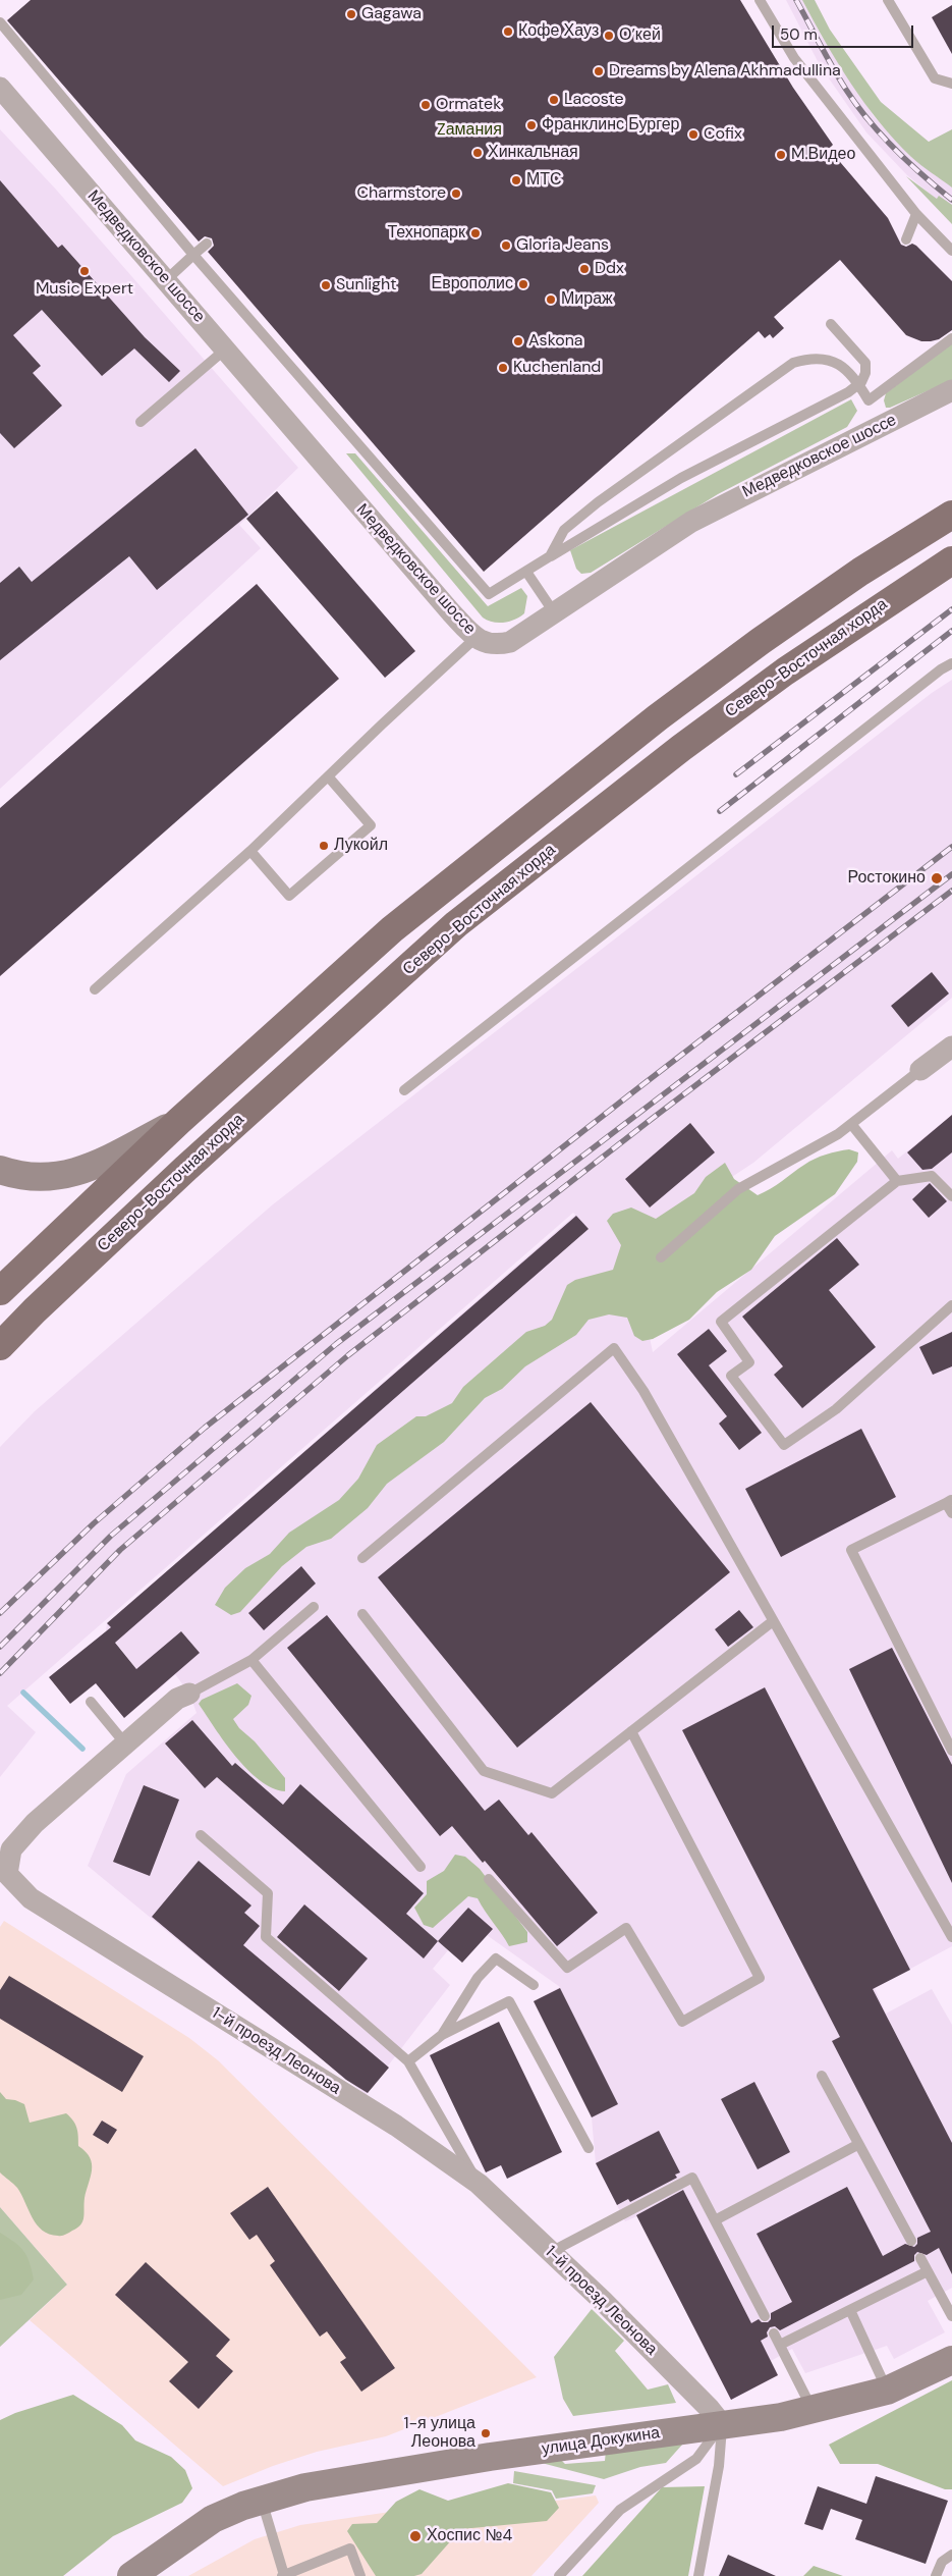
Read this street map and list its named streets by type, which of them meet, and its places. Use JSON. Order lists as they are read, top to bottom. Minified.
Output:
{"streets":{"main road":["Северо-Восточная хорда"],"street":["Медведковское шоссе","1-й проезд Леонова","улица Докукина"]},"crossings":[["1-й проезд Леонова","улица Докукина"]],"parks":["Zамания"],"places":["Gagawa","Кофе Хауз","О’кей","Dreams by Alena Akhmadullina","Lacoste","Ormatek","Франклинс Бургер","Cofix","Хинкальная","M.Видео","МТС","Charmstore","Технопарк","Gloria Jeans","Ddx","Music Expert","Европолис","Sunlight","Мираж","Askona","Kuchenland","Лукойл","Ростокино","1-я улица Леонова","Хоспис №4"],"scale_bar":"50 m"}
